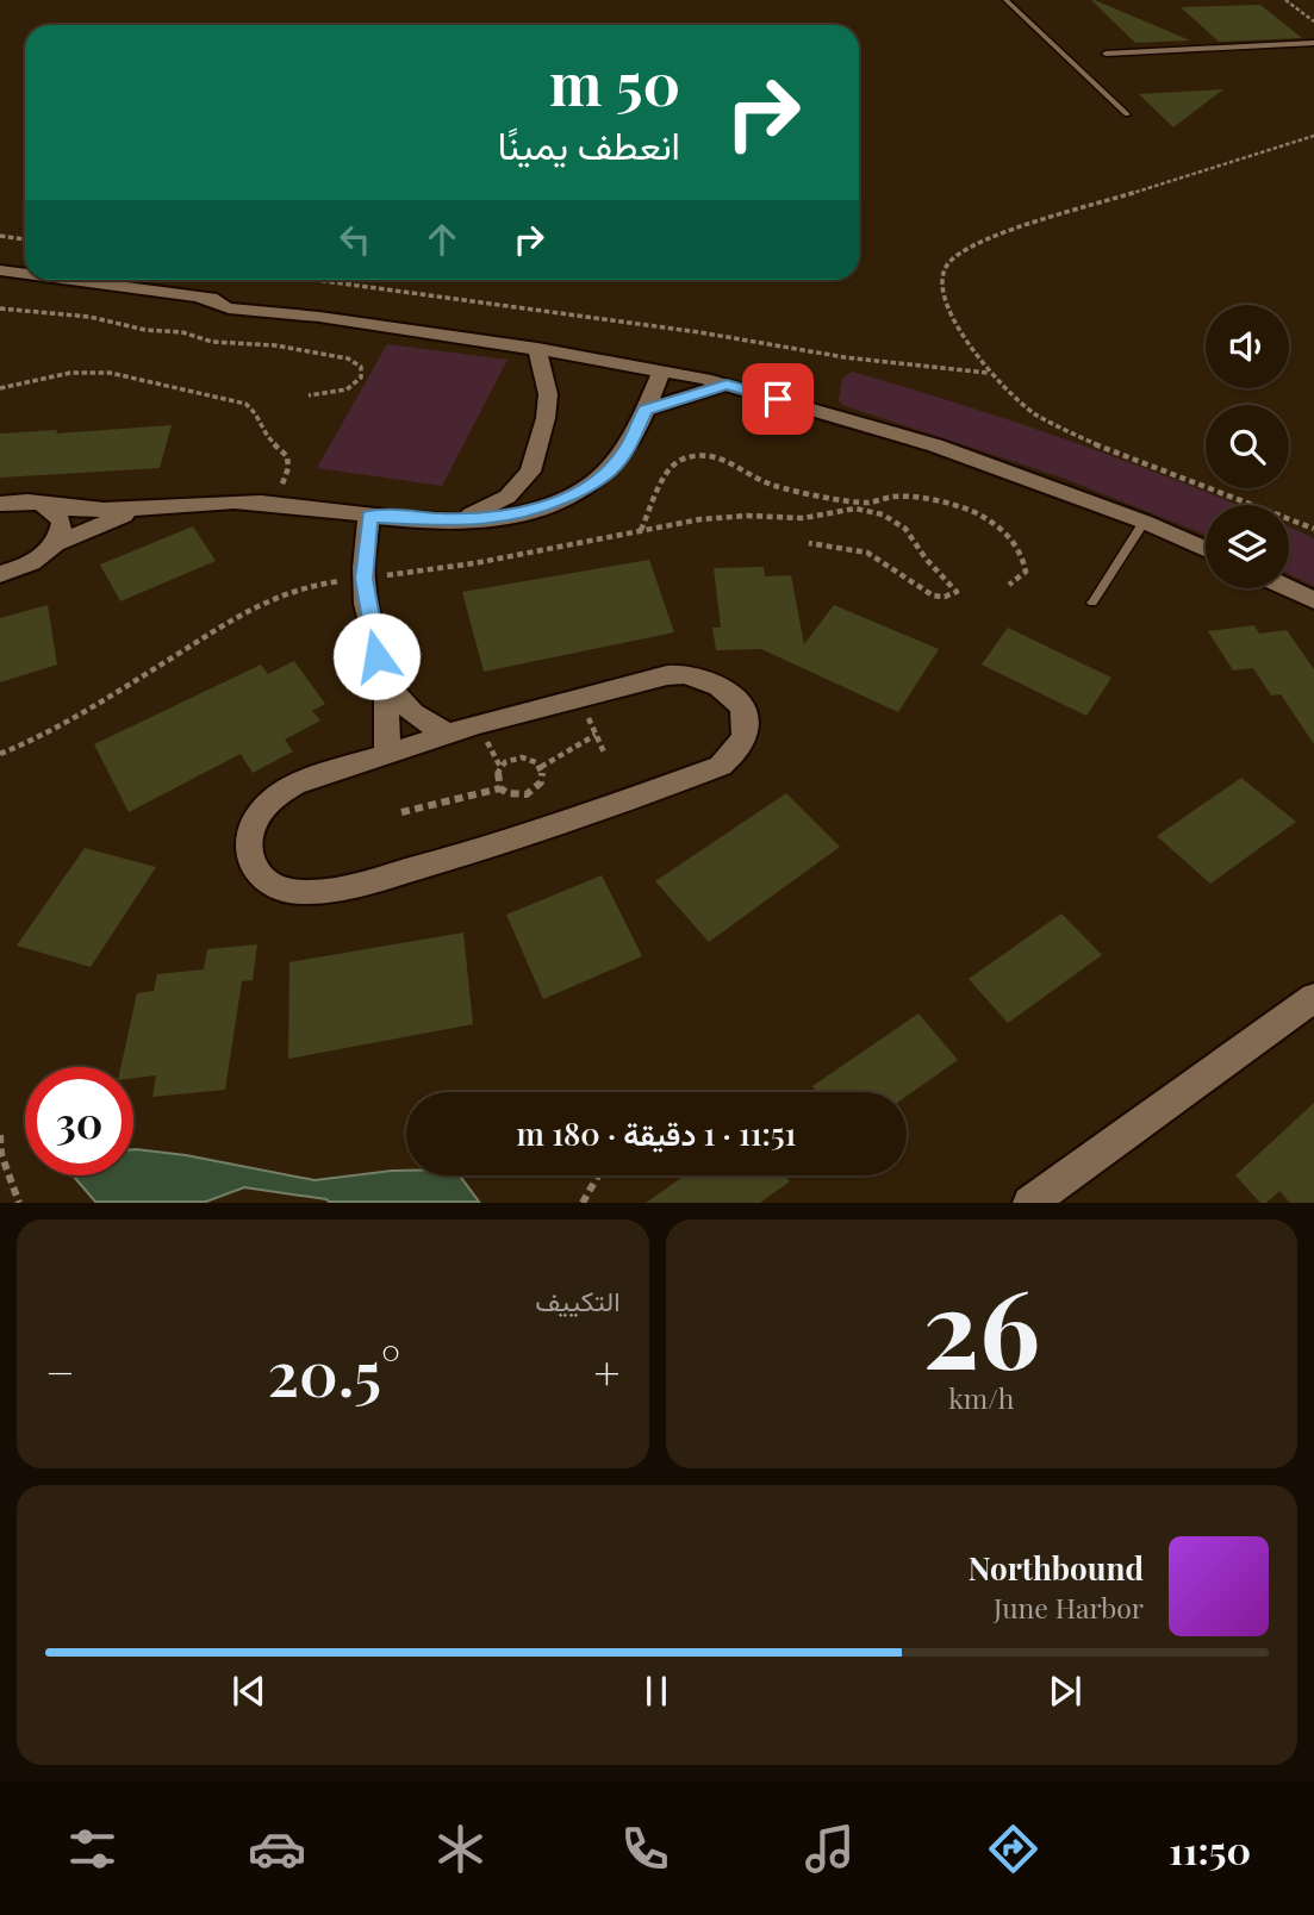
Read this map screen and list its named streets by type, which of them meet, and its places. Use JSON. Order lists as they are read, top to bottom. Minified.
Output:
{"page":{"turn":["50 m","انعطف يمينًا"],"limit":"30","trip":"11:51 · 1 دقيقة · 180 m","tile":[["26","km/h"],"التكييف"],"heat":["−","20.5°","+"],"song":["Northbound","June Harbor"],"tabs":"11:50"}}
